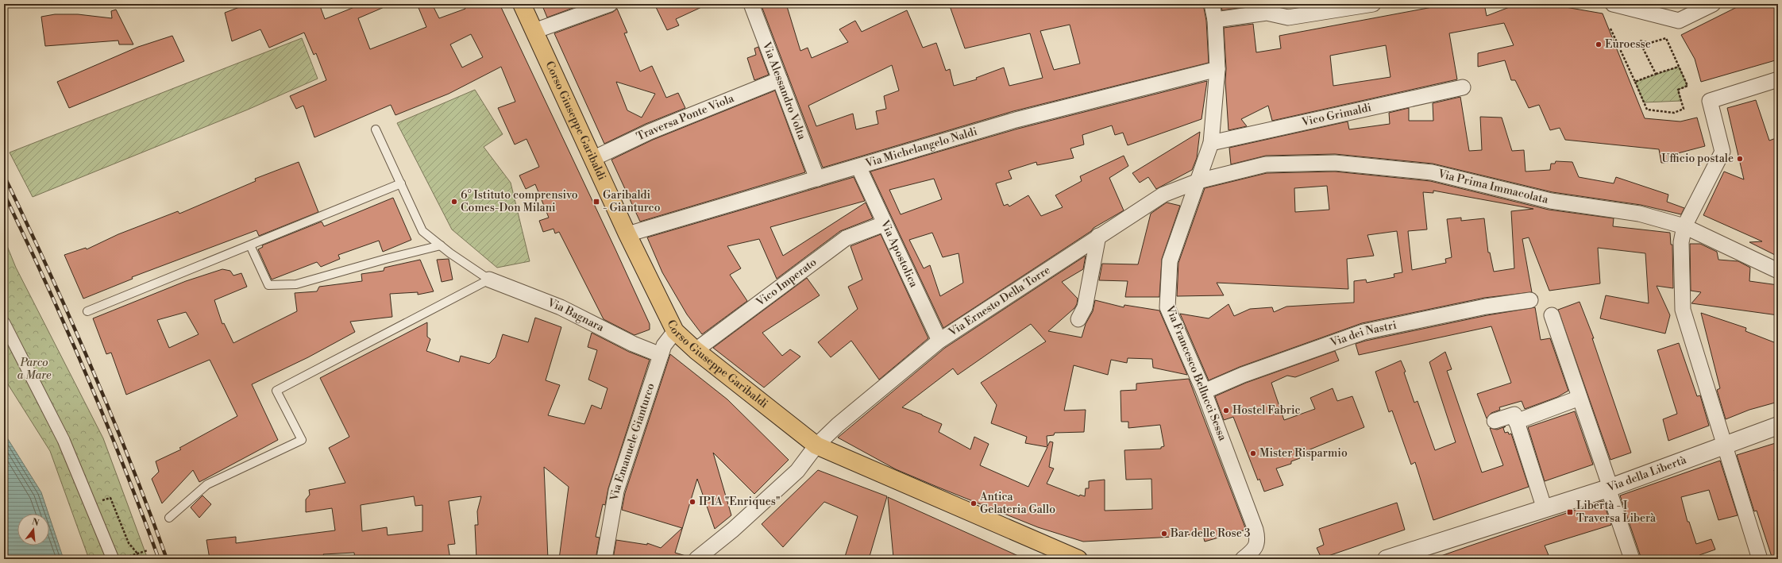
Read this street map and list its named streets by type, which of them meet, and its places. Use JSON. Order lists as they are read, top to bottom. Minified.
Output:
{"streets":{"main road":["Corso Giuseppe Garibaldi"],"street":["Via Alessandro Volta","Vico Grimaldi","Traversa Ponte Viola","Via Michelangelo Naldi","Via Prima Immacolata","Via Apostolica","Vico Imperato","Via Ernesto Della Torre","Via Bagnara","Via dei Nastri","Via Francesco Bellucci Sessa","Via Emanuele Gianturco","Via della Libertà"]},"crossings":[["Via Alessandro Volta","Traversa Ponte Viola"],["Via Alessandro Volta","Via Michelangelo Naldi"],["Vico Grimaldi","Via Francesco Bellucci Sessa"],["Traversa Ponte Viola","Corso Giuseppe Garibaldi"],["Corso Giuseppe Garibaldi","Via Michelangelo Naldi"],["Corso Giuseppe Garibaldi","Vico Imperato"],["Corso Giuseppe Garibaldi","Via Ernesto Della Torre"],["Corso Giuseppe Garibaldi","Via Emanuele Gianturco"],["Via Michelangelo Naldi","Via Apostolica"],["Via Michelangelo Naldi","Via Francesco Bellucci Sessa"],["Via Prima Immacolata","Via Ernesto Della Torre"],["Via Prima Immacolata","Via Francesco Bellucci Sessa"],["Via Apostolica","Vico Imperato"],["Via Apostolica","Via Ernesto Della Torre"],["Via Ernesto Della Torre","Via Francesco Bellucci Sessa"],["Via Bagnara","Via Emanuele Gianturco"],["Via dei Nastri","Via Francesco Bellucci Sessa"]],"parks":["Parco a Mare"],"places":{"other":["Euroesse","Ufficio postale","6° Istituto comprensivo Comes-Don Milani","Hostel Fabric","Mister Risparmio","IPIA \"Enriques\"","Antica Gelateria Gallo","Bar delle Rose 3"],"transit":["Garibaldi - Gianturco","Libertà - I Traversa Liberà"]},"north":"top"}
